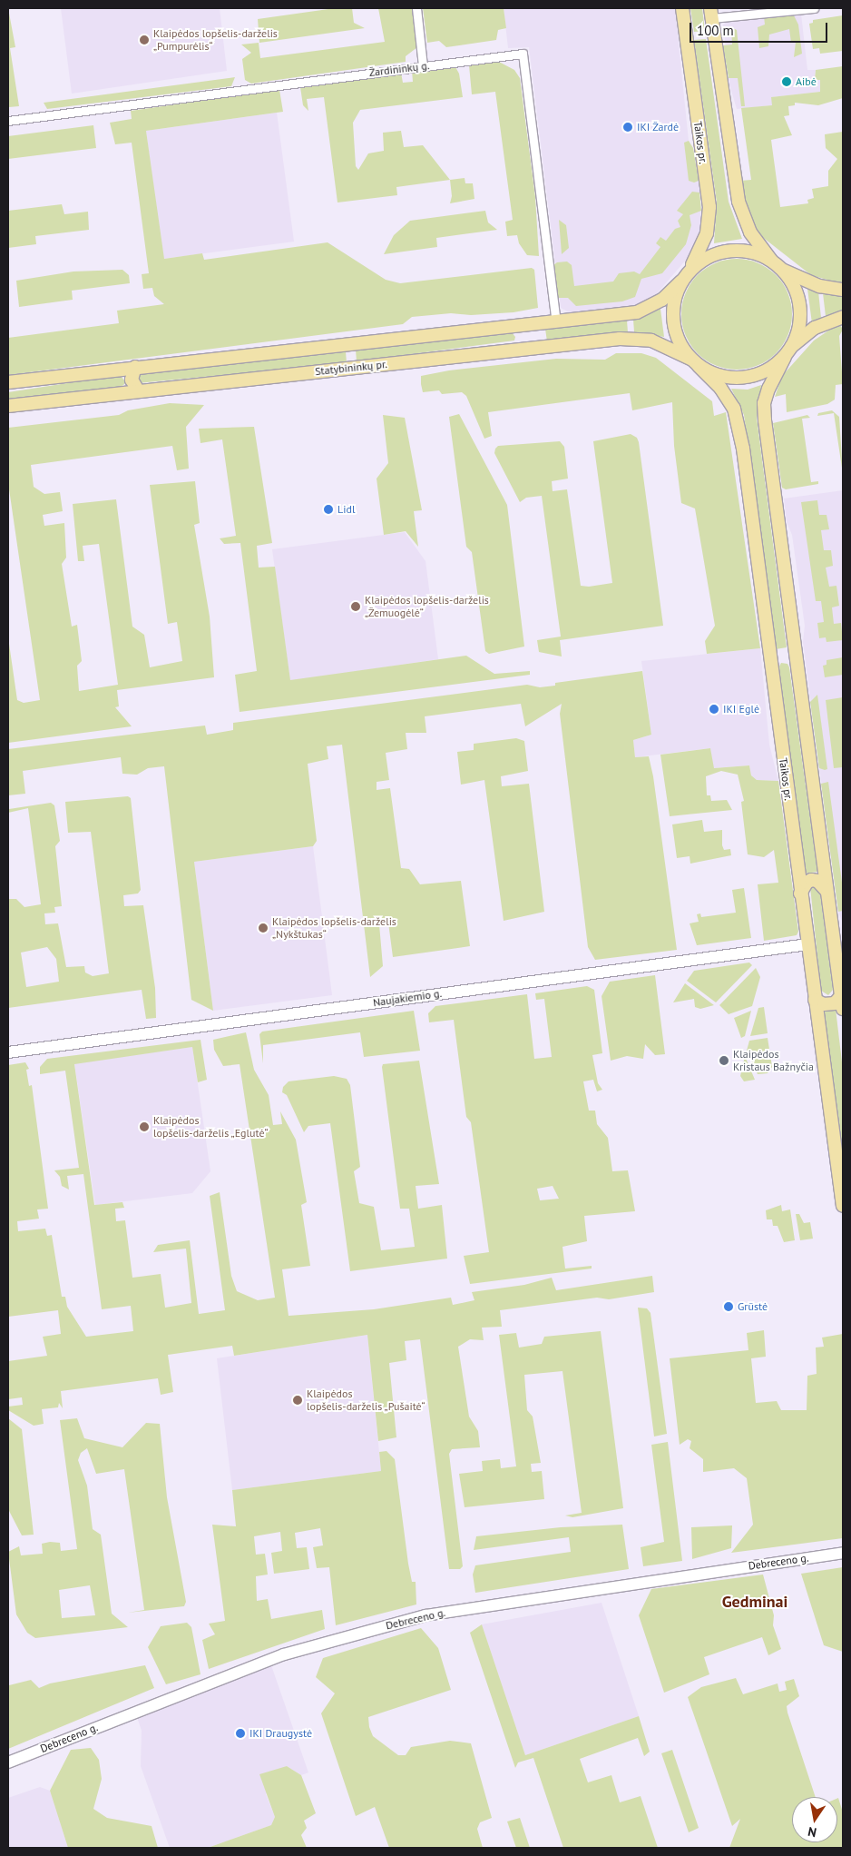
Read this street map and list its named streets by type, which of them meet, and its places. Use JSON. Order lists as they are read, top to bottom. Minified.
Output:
{"streets":{"main road":["Taikos pr.","Statybininkų pr."],"street":["Žardininkų g.","Naujakiemio g.","Debreceno g."]},"crossings":[["Žardininkų g.","Statybininkų pr."],["Taikos pr.","Statybininkų pr."],["Taikos pr.","Naujakiemio g."]],"districts":["Gedminai"],"places":["Klaipėdos lopšelis-darželis „Pumpurėlis“","Aibė","IKI Žardė","Lidl","Klaipėdos lopšelis-darželis „Žemuogėlė“","IKI Eglė","Klaipėdos lopšelis-darželis „Nykštukas“","Klaipėdos Kristaus Bažnyčia","Klaipėdos lopšelis-darželis „Eglutė“","Grūstė","Klaipėdos lopšelis-darželis „Pušaitė“","IKI Draugystė"],"scale_bar":"100 m","north":"bottom"}
